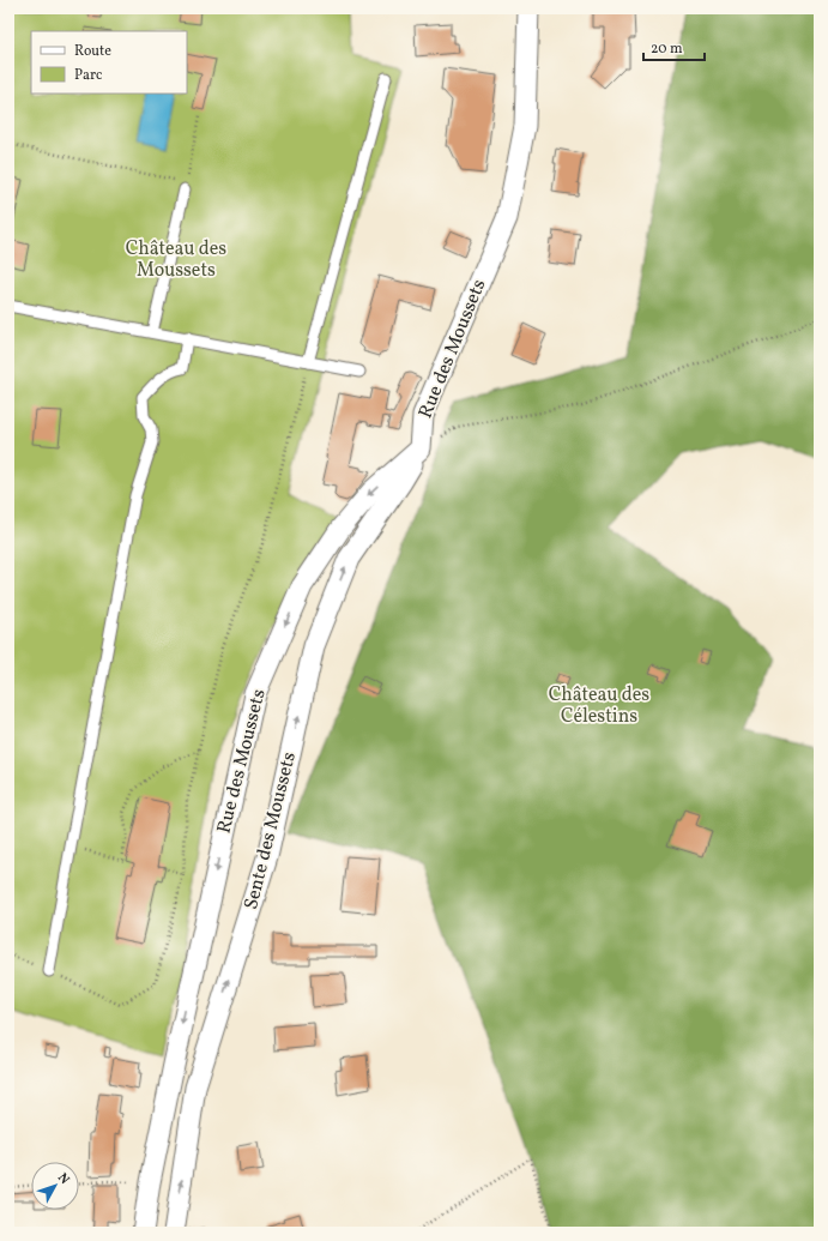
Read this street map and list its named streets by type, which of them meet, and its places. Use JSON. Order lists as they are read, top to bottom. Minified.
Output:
{"streets":{"street":["Rue des Moussets","Sente des Moussets"]},"crossings":[["Rue des Moussets","Sente des Moussets"]],"one_way":["Rue des Moussets","Sente des Moussets"],"parks":["Château des Moussets","Château des Célestins"],"legend":["Route","Parc"],"scale_bar":"20 m","north":"top right"}
